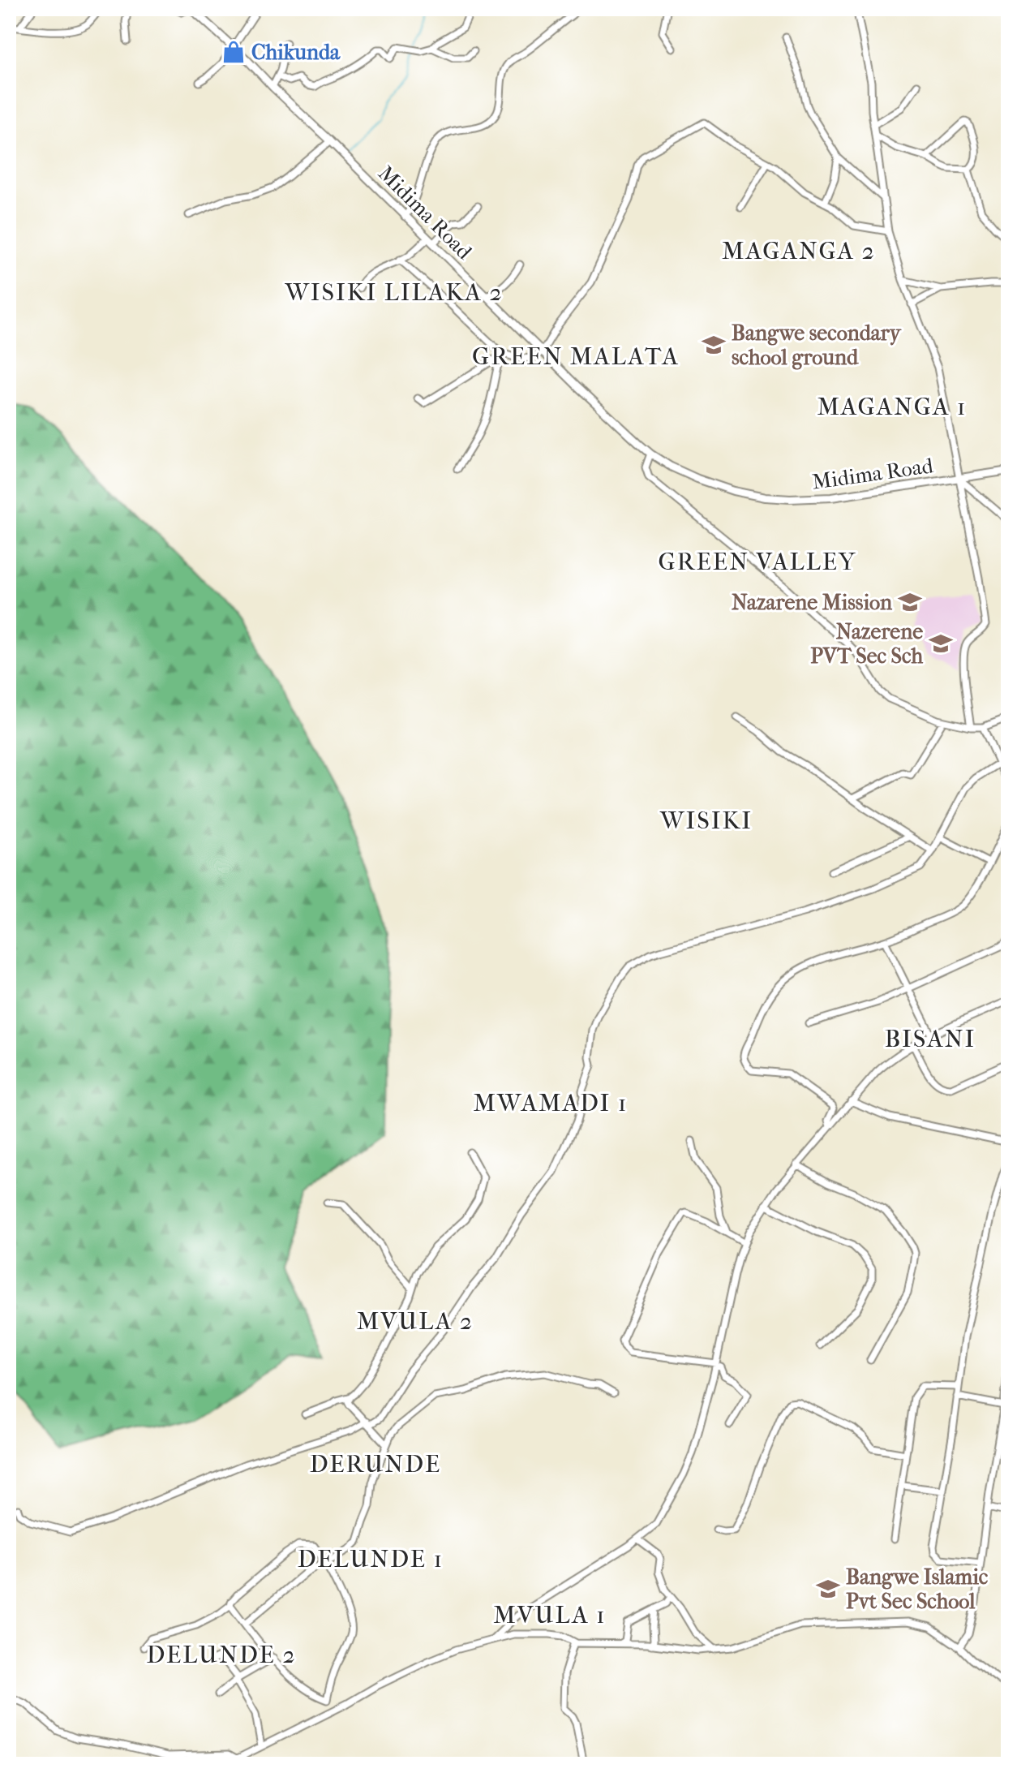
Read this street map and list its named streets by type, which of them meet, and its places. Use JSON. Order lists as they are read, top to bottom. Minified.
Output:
{"streets":{"main road":["Midima Road"]},"districts":["MAGANGA 2","WISIKI LILAKA 2","GREEN MALATA","MAGANGA 1","GREEN VALLEY","WISIKI","BISANI","MWAMADI 1","MVULA 2","DERUNDE","DELUNDE 1","MVULA 1","DELUNDE 2"],"places":{"shop":["Chikunda"],"school or university":["Bangwe secondary school ground","Nazarene Mission","Nazerene PVT Sec Sch","Bangwe Islamic Pvt Sec School"]}}
